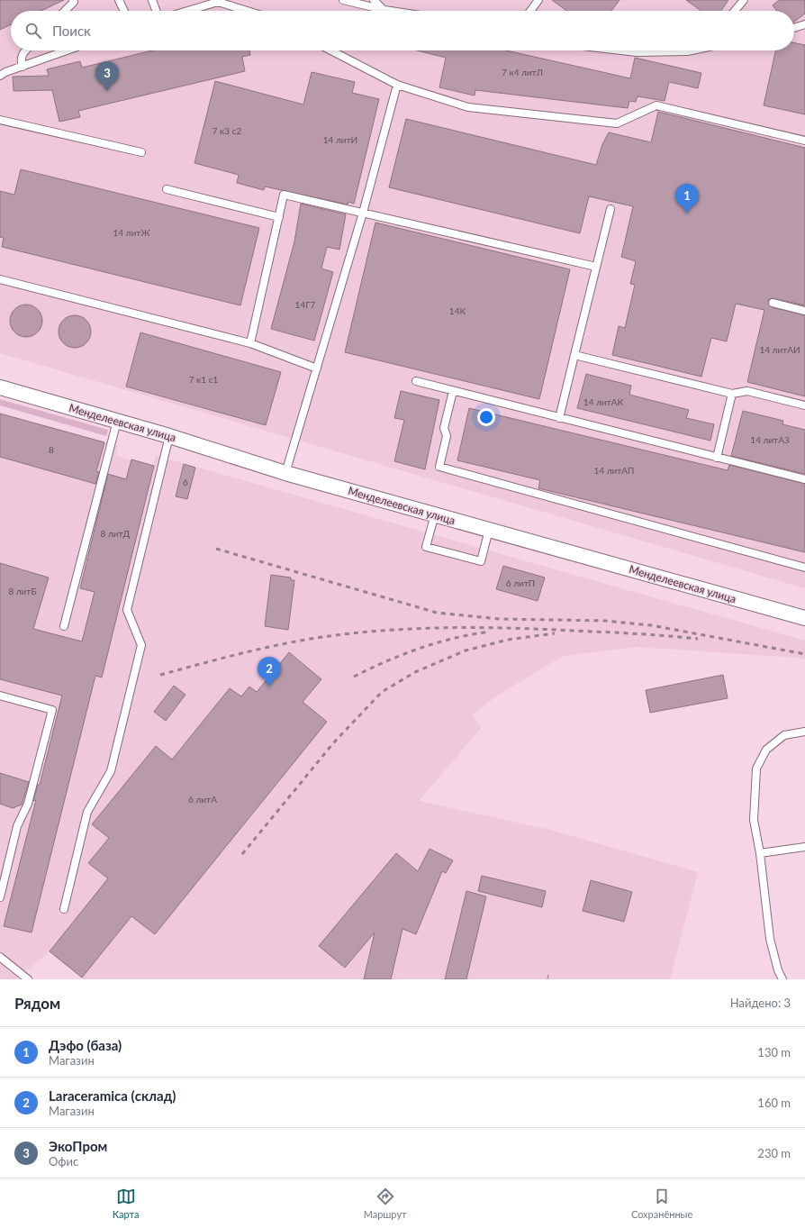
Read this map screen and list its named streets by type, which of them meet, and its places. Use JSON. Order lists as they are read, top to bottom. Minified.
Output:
{"streets":{"street":["Менделеевская улица"]},"house_numbers":["7 к4 литЛ","7 к3 с2","14 литИ","14 литЖ","14Г7","14К","14 литАИ","7 к1 с1","14 литАК","14 литАЗ","8","14 литАП","6","8 литД","6 литП","8 литБ","6 литА"],"page":{"search":"Поиск","pins":["3","1","2"],"heading":["Рядом","Найдено: 3"],"list":[{"mark":"1","name":"Дэфо (база)","note":"Магазин","value":"130 m"},{"mark":"2","name":"Laraceramica (склад)","note":"Магазин","value":"160 m"},{"mark":"3","name":"ЭкоПром","note":"Офис","value":"230 m"}],"nav":["Карта","Маршрут","Сохранённые"]}}
